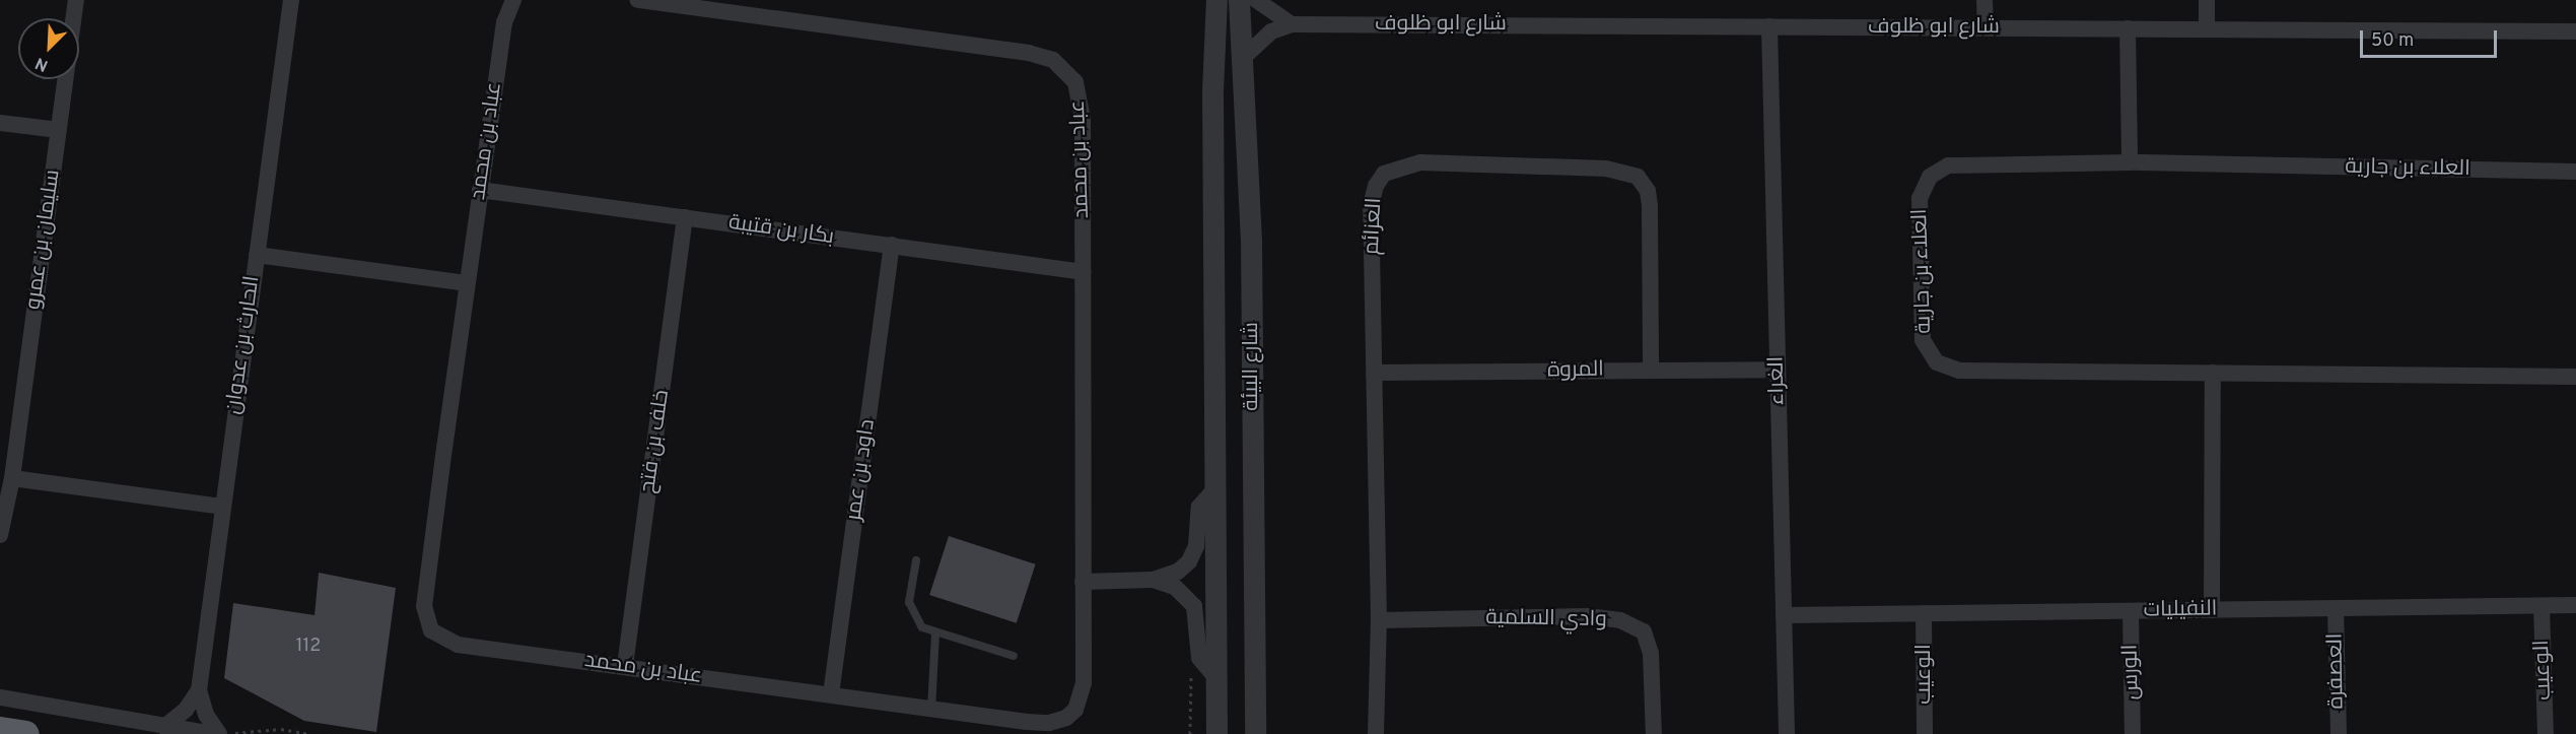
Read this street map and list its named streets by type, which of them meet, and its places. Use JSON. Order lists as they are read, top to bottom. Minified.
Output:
{"streets":{"street":["شارع ابو ظلوف","عباد بن محمد","العلاء بن جارية","العزائم","بكار بن قتيبة","سليمان بن عمرو","الحارث بن عدوان","شارع البيئة","المروة","الغراء","خلف بن فتح","داود بن عمر","النفيليات","وادي السلمية","الوعيب","العصفرة","الورس"]},"crossings":[["شارع ابو ظلوف","شارع البيئة"],["شارع ابو ظلوف","الغراء"],["عباد بن محمد","بكار بن قتيبة"],["عباد بن محمد","خلف بن فتح"],["عباد بن محمد","داود بن عمر"],["العزائم","المروة"],["العزائم","وادي السلمية"],["بكار بن قتيبة","خلف بن فتح"],["بكار بن قتيبة","داود بن عمر"],["المروة","الغراء"],["الغراء","النفيليات"],["النفيليات","الوعيب"],["النفيليات","العصفرة"],["النفيليات","الورس"]],"house_numbers":["112"],"scale_bar":"50 m","north":"bottom left"}
